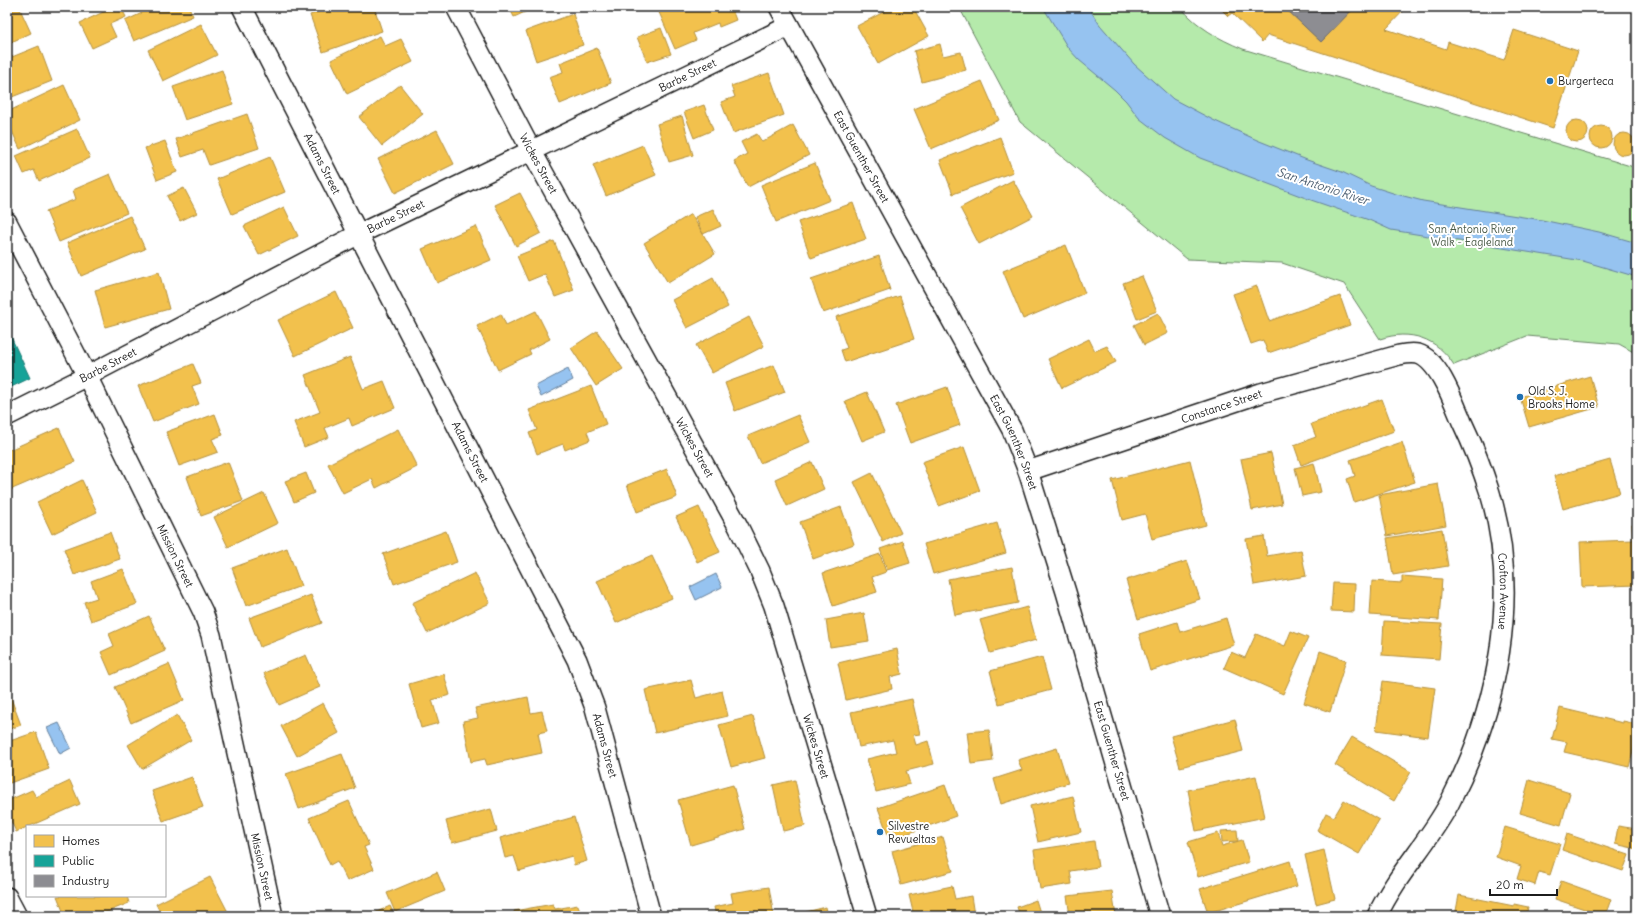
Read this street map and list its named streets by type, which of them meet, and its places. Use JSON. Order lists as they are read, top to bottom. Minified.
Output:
{"streets":{"street":["Barbe Street","East Guenther Street","Adams Street","Wickes Street","Constance Street","Mission Street","Crofton Avenue"]},"crossings":[["Barbe Street","East Guenther Street"],["Barbe Street","Adams Street"],["Barbe Street","Wickes Street"],["Barbe Street","Mission Street"],["East Guenther Street","Constance Street"],["Constance Street","Crofton Avenue"]],"water":["San Antonio River"],"parks":["San Antonio River Walk - Eagleland"],"places":["Burgerteca","Old S. J. Brooks Home","Silvestre Revueltas"],"legend":["Homes","Public","Industry"],"scale_bar":"20 m"}
